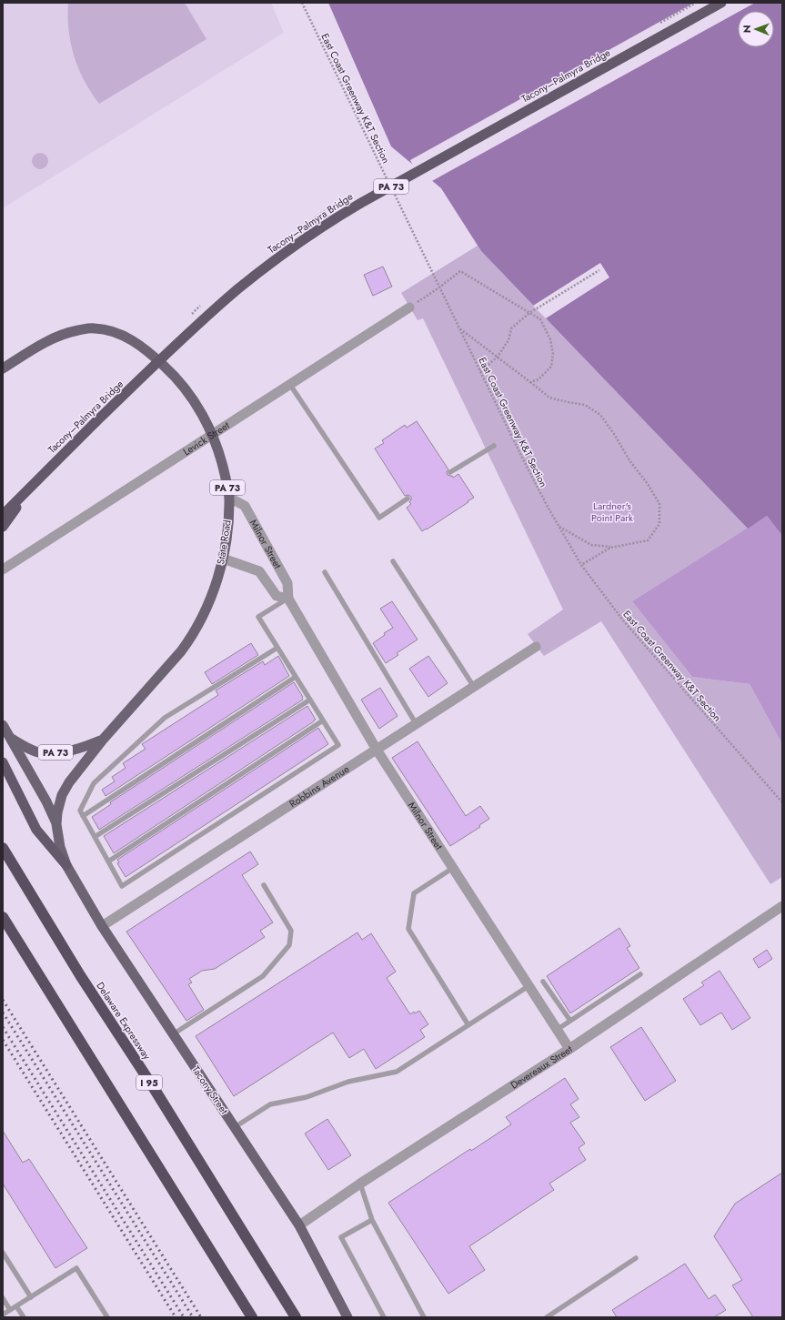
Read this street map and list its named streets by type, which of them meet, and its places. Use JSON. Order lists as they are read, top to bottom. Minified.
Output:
{"streets":{"highway":["Tacony–Palmyra Bridge","PA 73","Delaware Expressway","I 95"],"main road":["State Road","Tacony Street"],"street":["Levick Street","Milnor Street","Robbins Avenue","Devereaux Street"],"path":["East Coast Greenway K&T Section"]},"crossings":[["Tacony–Palmyra Bridge","PA 73"],["PA 73","State Road"],["Levick Street","State Road"],["State Road","Milnor Street"],["State Road","Tacony Street"],["Milnor Street","Robbins Avenue"],["Milnor Street","Devereaux Street"],["Robbins Avenue","Tacony Street"],["Devereaux Street","Tacony Street"]],"parks":["Lardner's Point Park"],"north":"left"}
